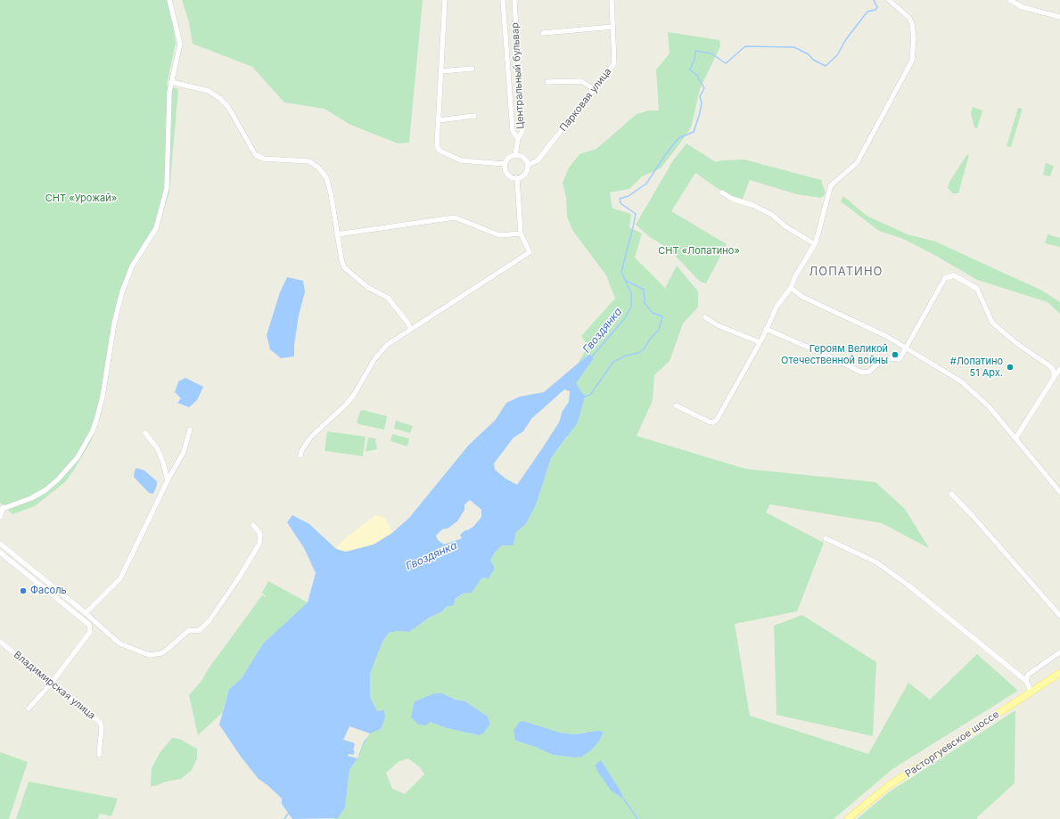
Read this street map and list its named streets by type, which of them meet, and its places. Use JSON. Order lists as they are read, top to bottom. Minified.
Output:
{"streets":{"main road":["Расторгуевское шоссе"],"street":["Центральный бульвар","Парковая улица","Владимирская улица"]},"districts":["ЛОПАТИНО"],"water":["Гвоздянка"],"parks":["СНТ «Урожай»","СНТ «Лопатино»"],"places":["Героям Великой Отечественной войны","#Лопатино 51 Арх.","Фасоль"]}
